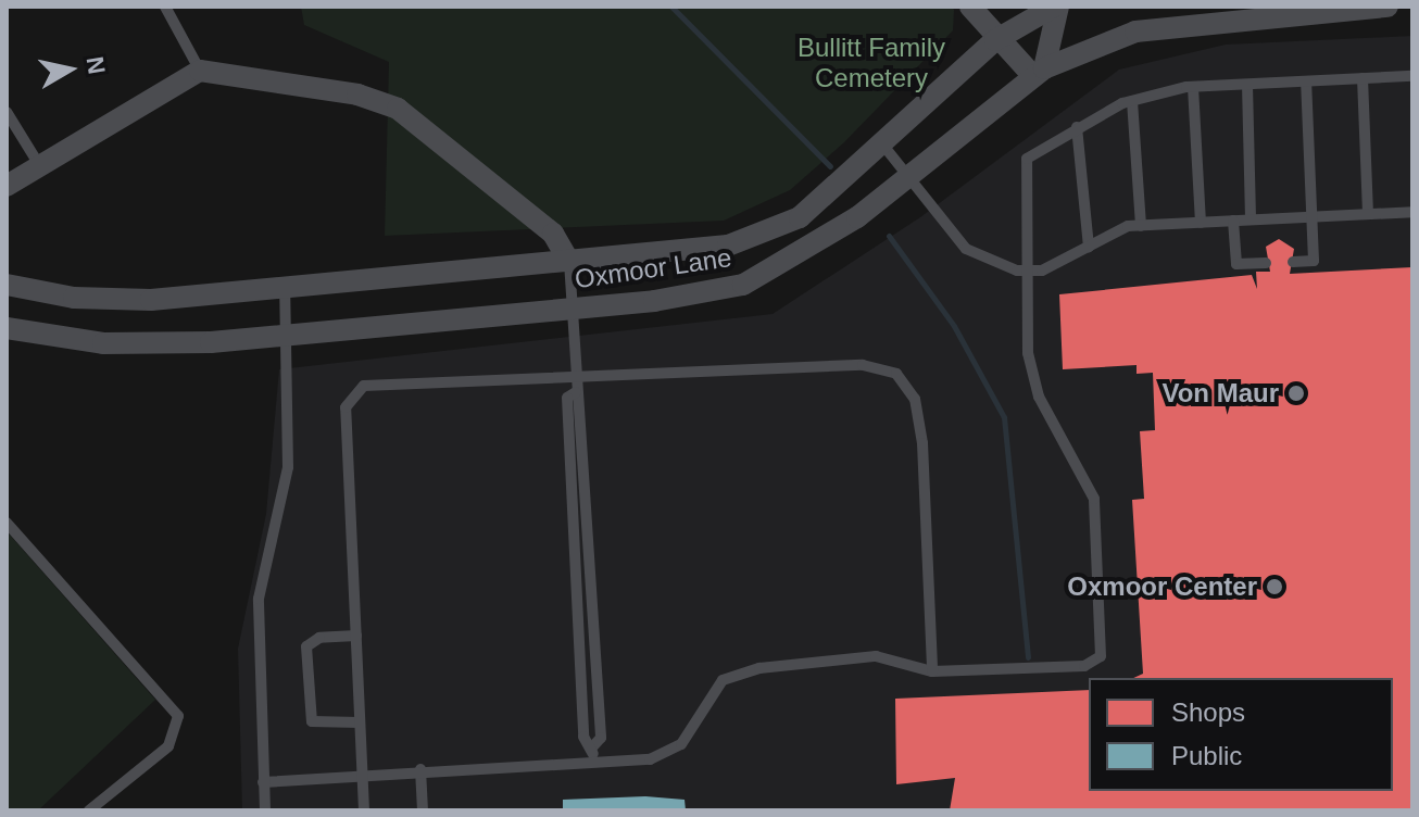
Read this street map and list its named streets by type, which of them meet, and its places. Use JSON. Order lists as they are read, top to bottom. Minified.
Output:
{"streets":{"street":["Oxmoor Lane"]},"parks":["Bullitt Family Cemetery"],"places":["Von Maur","Oxmoor Center"],"legend":["Shops","Public"],"north":"right"}
